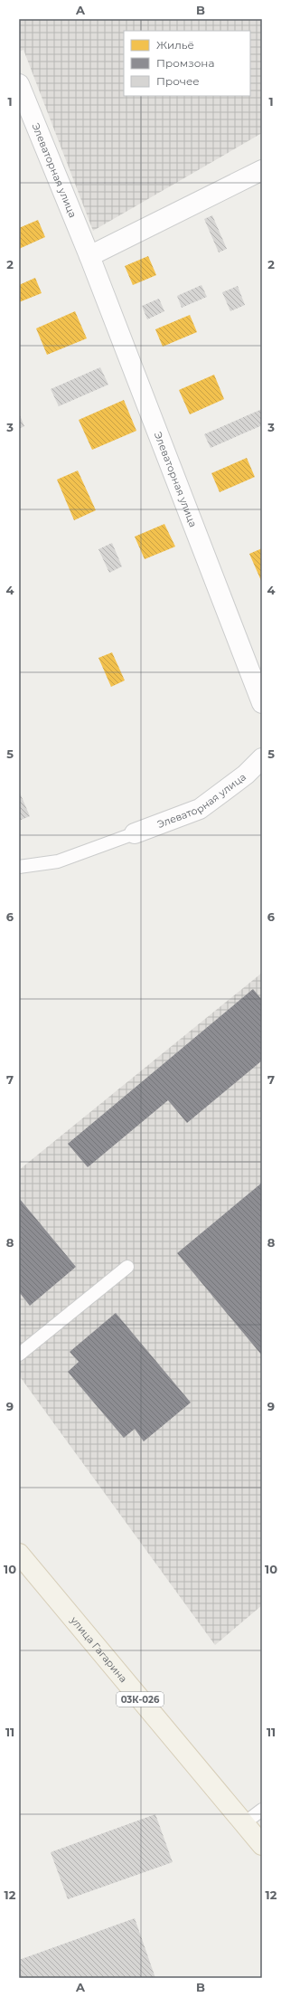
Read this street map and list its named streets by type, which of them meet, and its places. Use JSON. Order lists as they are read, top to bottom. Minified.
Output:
{"streets":{"main road":["улица Гагарина","03К-026"],"street":["Элеваторная улица"]},"legend":["Жильё","Промзона","Прочее"],"grid":{"columns":["A","B"],"rows":["1","2","3","4","5","6","7","8","9","10","11","12"]}}
